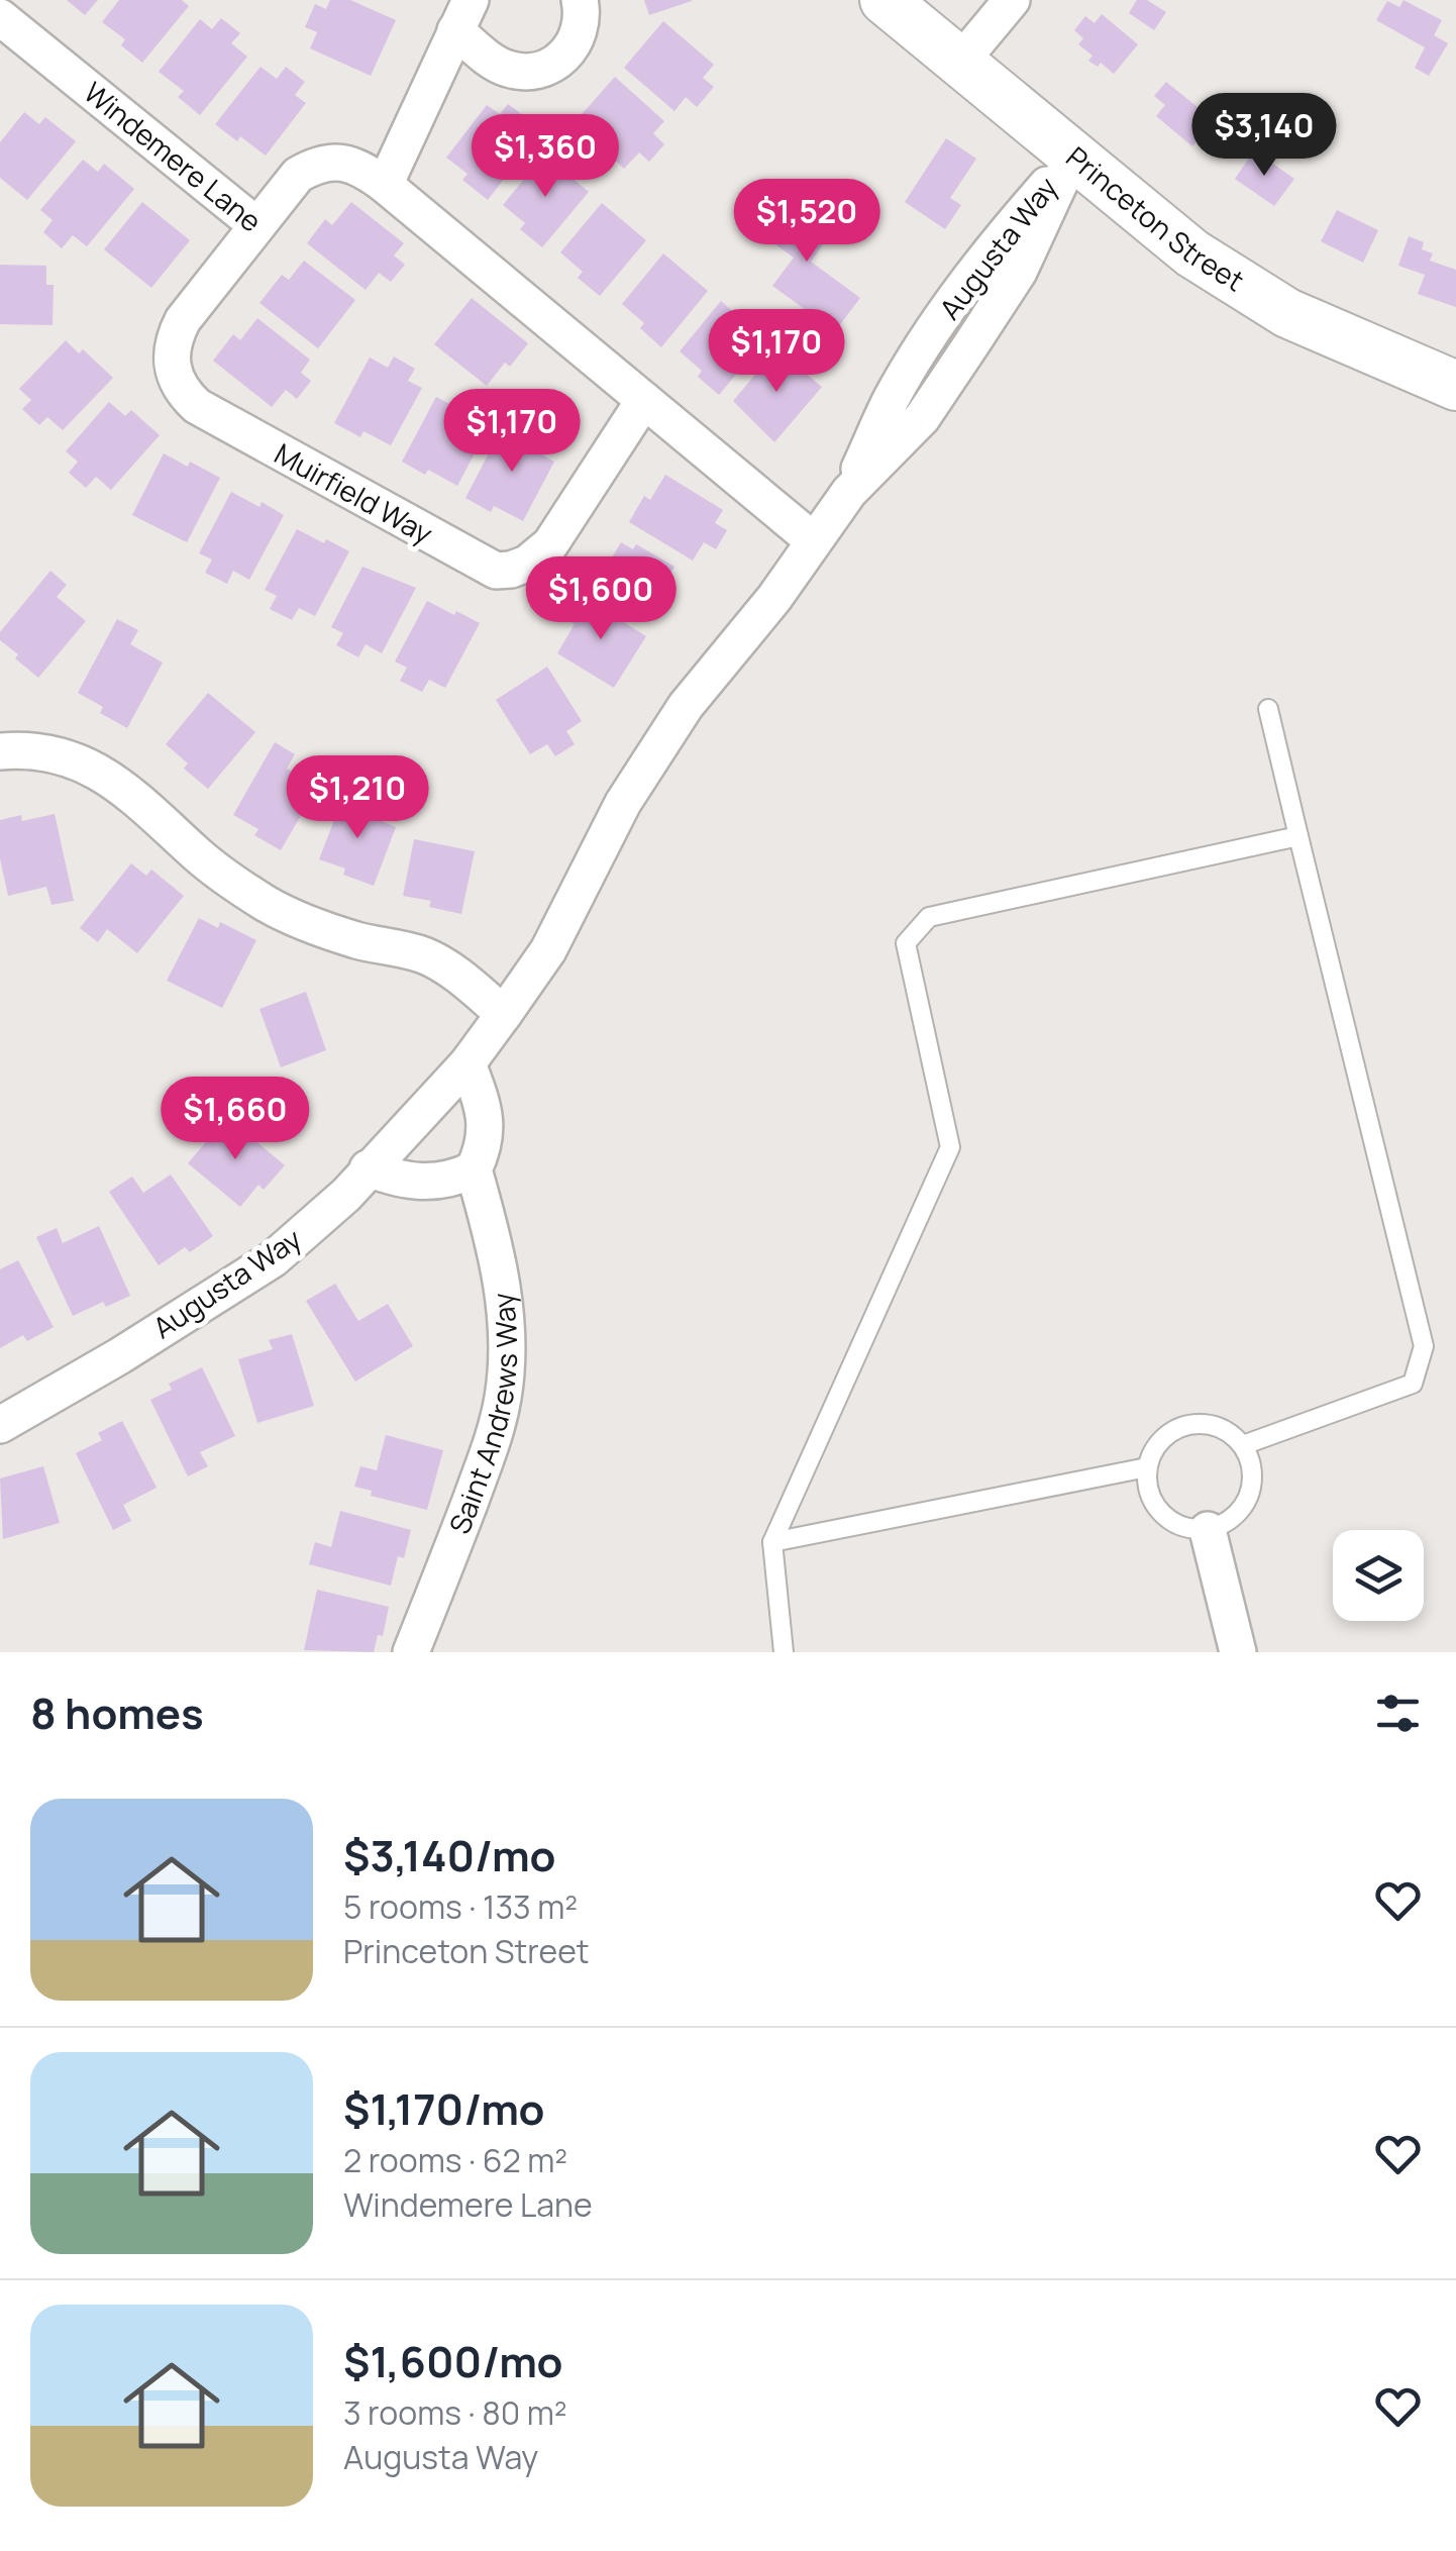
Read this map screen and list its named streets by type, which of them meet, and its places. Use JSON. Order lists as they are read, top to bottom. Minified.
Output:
{"streets":{"main road":["Princeton Street"],"street":["Windemere Lane","Augusta Way","Muirfield Way","Saint Andrews Way"]},"crossings":[["Windemere Lane","Augusta Way"],["Windemere Lane","Muirfield Way"],["Princeton Street","Augusta Way"],["Augusta Way","Saint Andrews Way"]],"page":{"price":["$3,140","$1,360","$1,520","$1,170","$1,170","$1,600","$1,210","$1,660"],"heading":"8 homes","list":[{"name":"$3,140/mo","note":"5 rooms · 133 m² · Princeton Street"},{"name":"$1,170/mo","note":"2 rooms · 62 m² · Windemere Lane"},{"name":"$1,600/mo","note":"3 rooms · 80 m² · Augusta Way"}]}}
